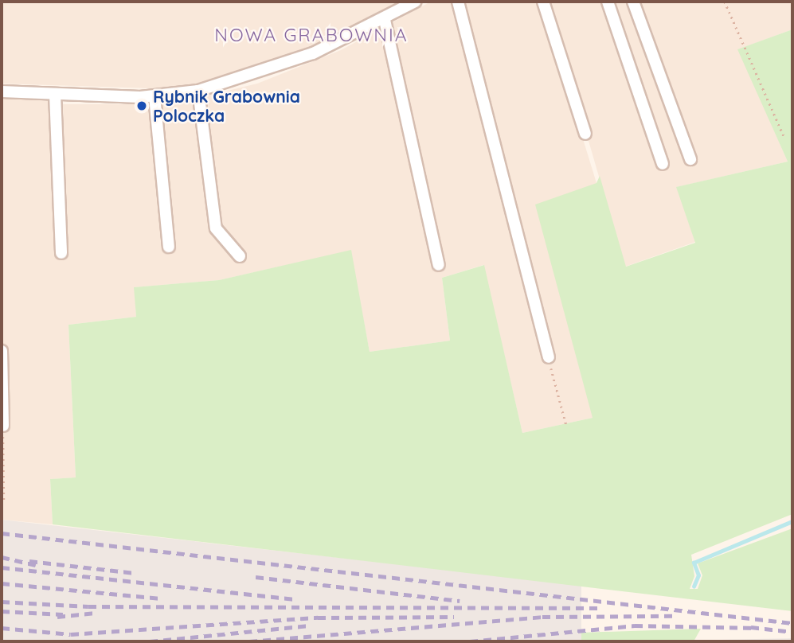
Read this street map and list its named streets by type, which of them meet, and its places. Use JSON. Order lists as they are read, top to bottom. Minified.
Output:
{"districts":["NOWA GRABOWNIA"],"places":["Rybnik Grabownia Poloczka"]}
